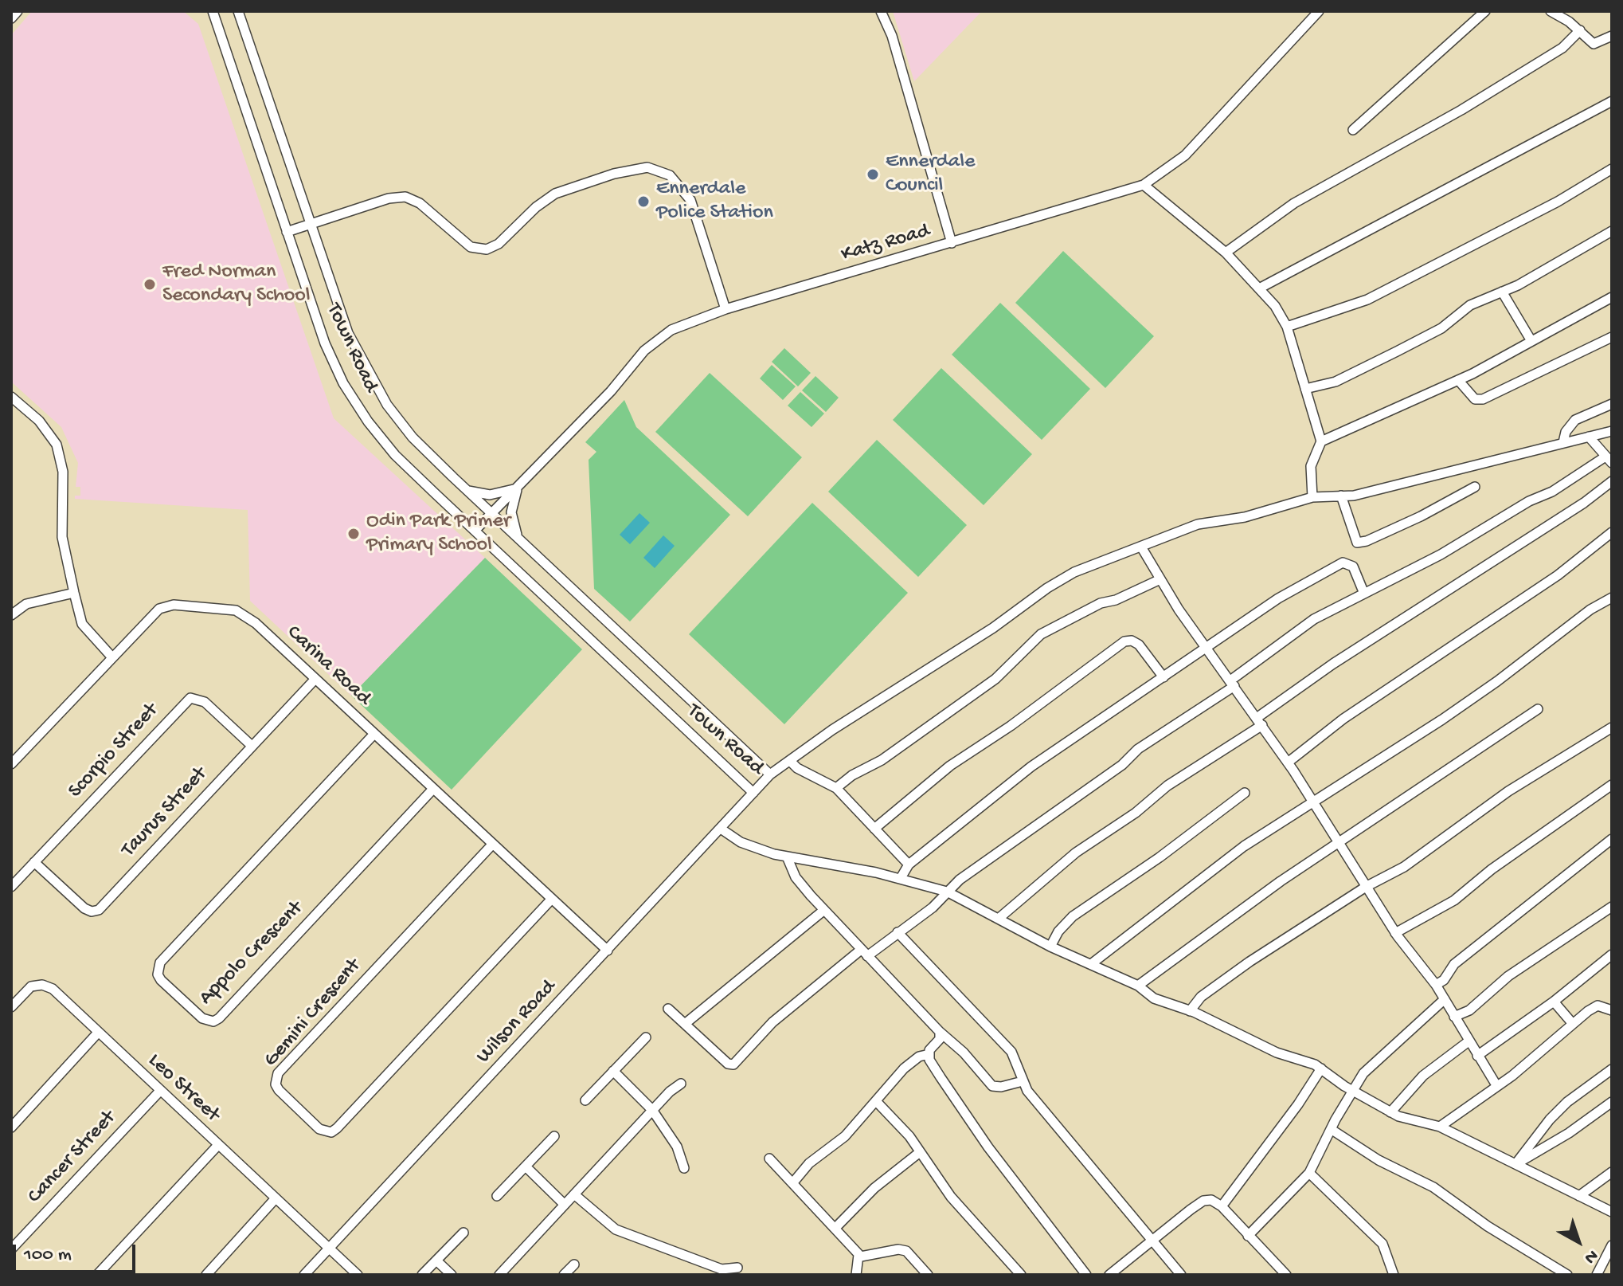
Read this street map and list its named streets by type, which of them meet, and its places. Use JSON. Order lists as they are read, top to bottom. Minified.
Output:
{"streets":{"street":["Katz Road","Town Road","Carina Road","Scorpio Street","Taurus Street","Appolo Crescent","Gemini Crescent","Wilson Road","Leo Street","Cancer Street"]},"crossings":[["Katz Road","Town Road"],["Town Road","Wilson Road"],["Carina Road","Taurus Street"],["Carina Road","Appolo Crescent"],["Carina Road","Gemini Crescent"],["Carina Road","Wilson Road"],["Scorpio Street","Taurus Street"],["Wilson Road","Leo Street"],["Leo Street","Cancer Street"]],"places":["Ennerdale Council","Ennerdale Police Station","Fred Norman Secondary School","Odin Park Primer Primary School"],"scale_bar":"100 m","north":"bottom right"}
